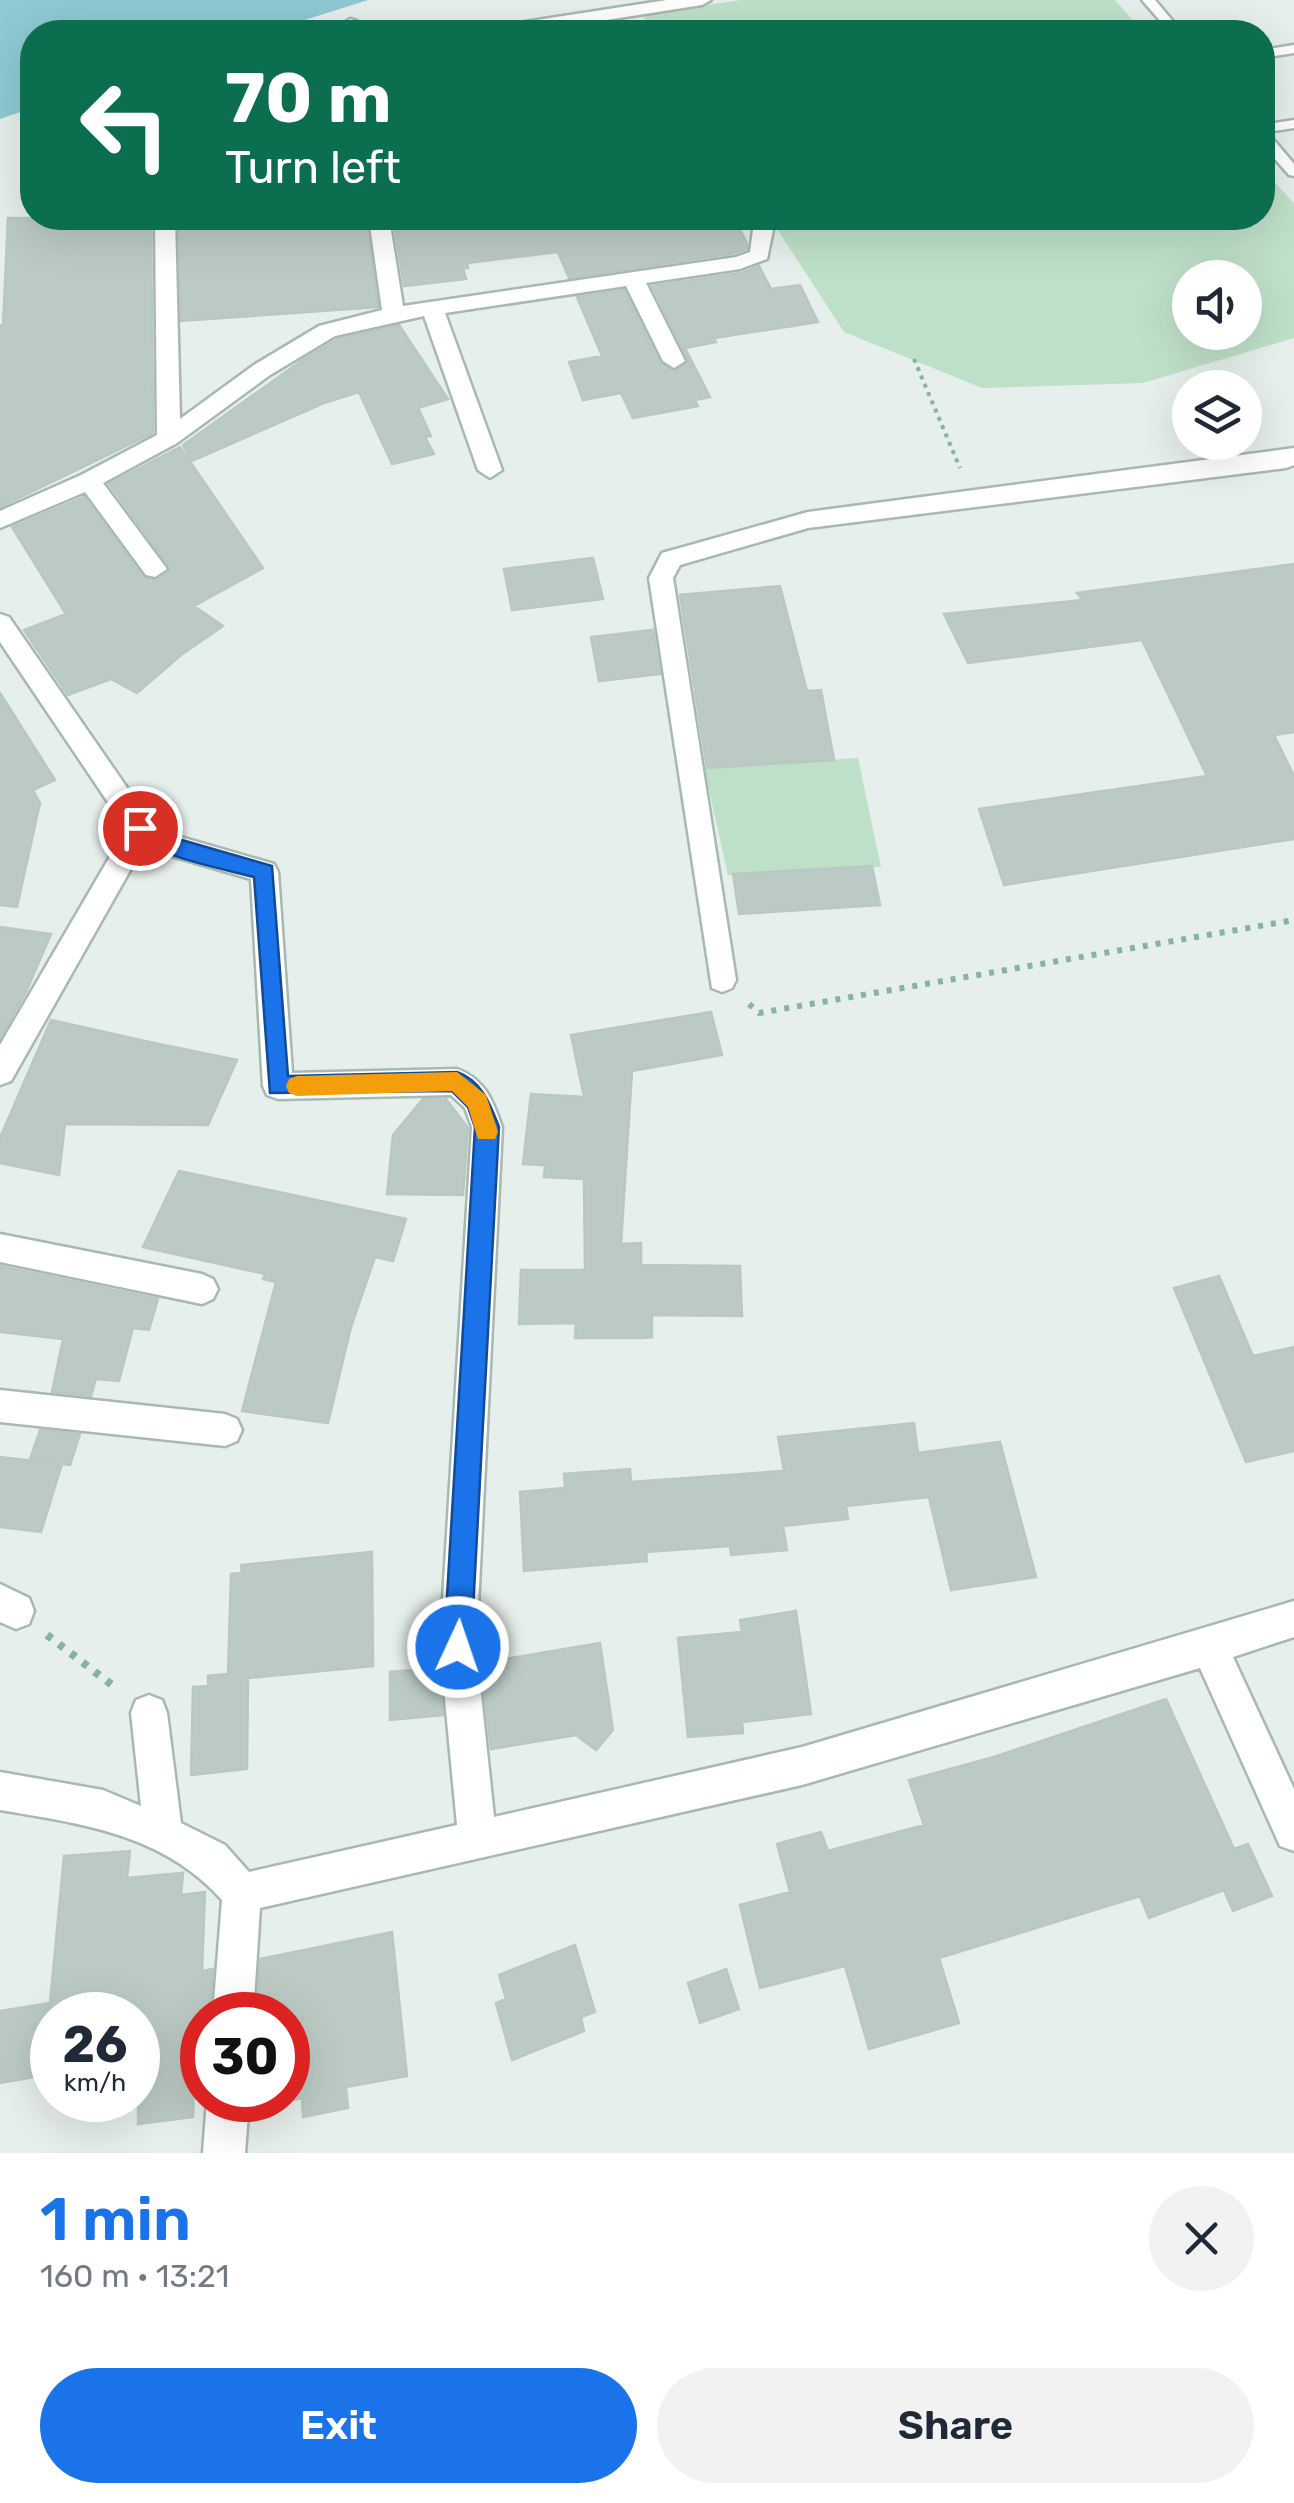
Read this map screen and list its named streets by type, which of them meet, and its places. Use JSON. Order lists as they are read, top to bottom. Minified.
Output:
{"page":{"turn":["70 m","Turn left"],"speed":"26 km/h","limit":"30","heading":["1 min","160 m · 13:21"],"buttons":["Exit","Share"]}}
